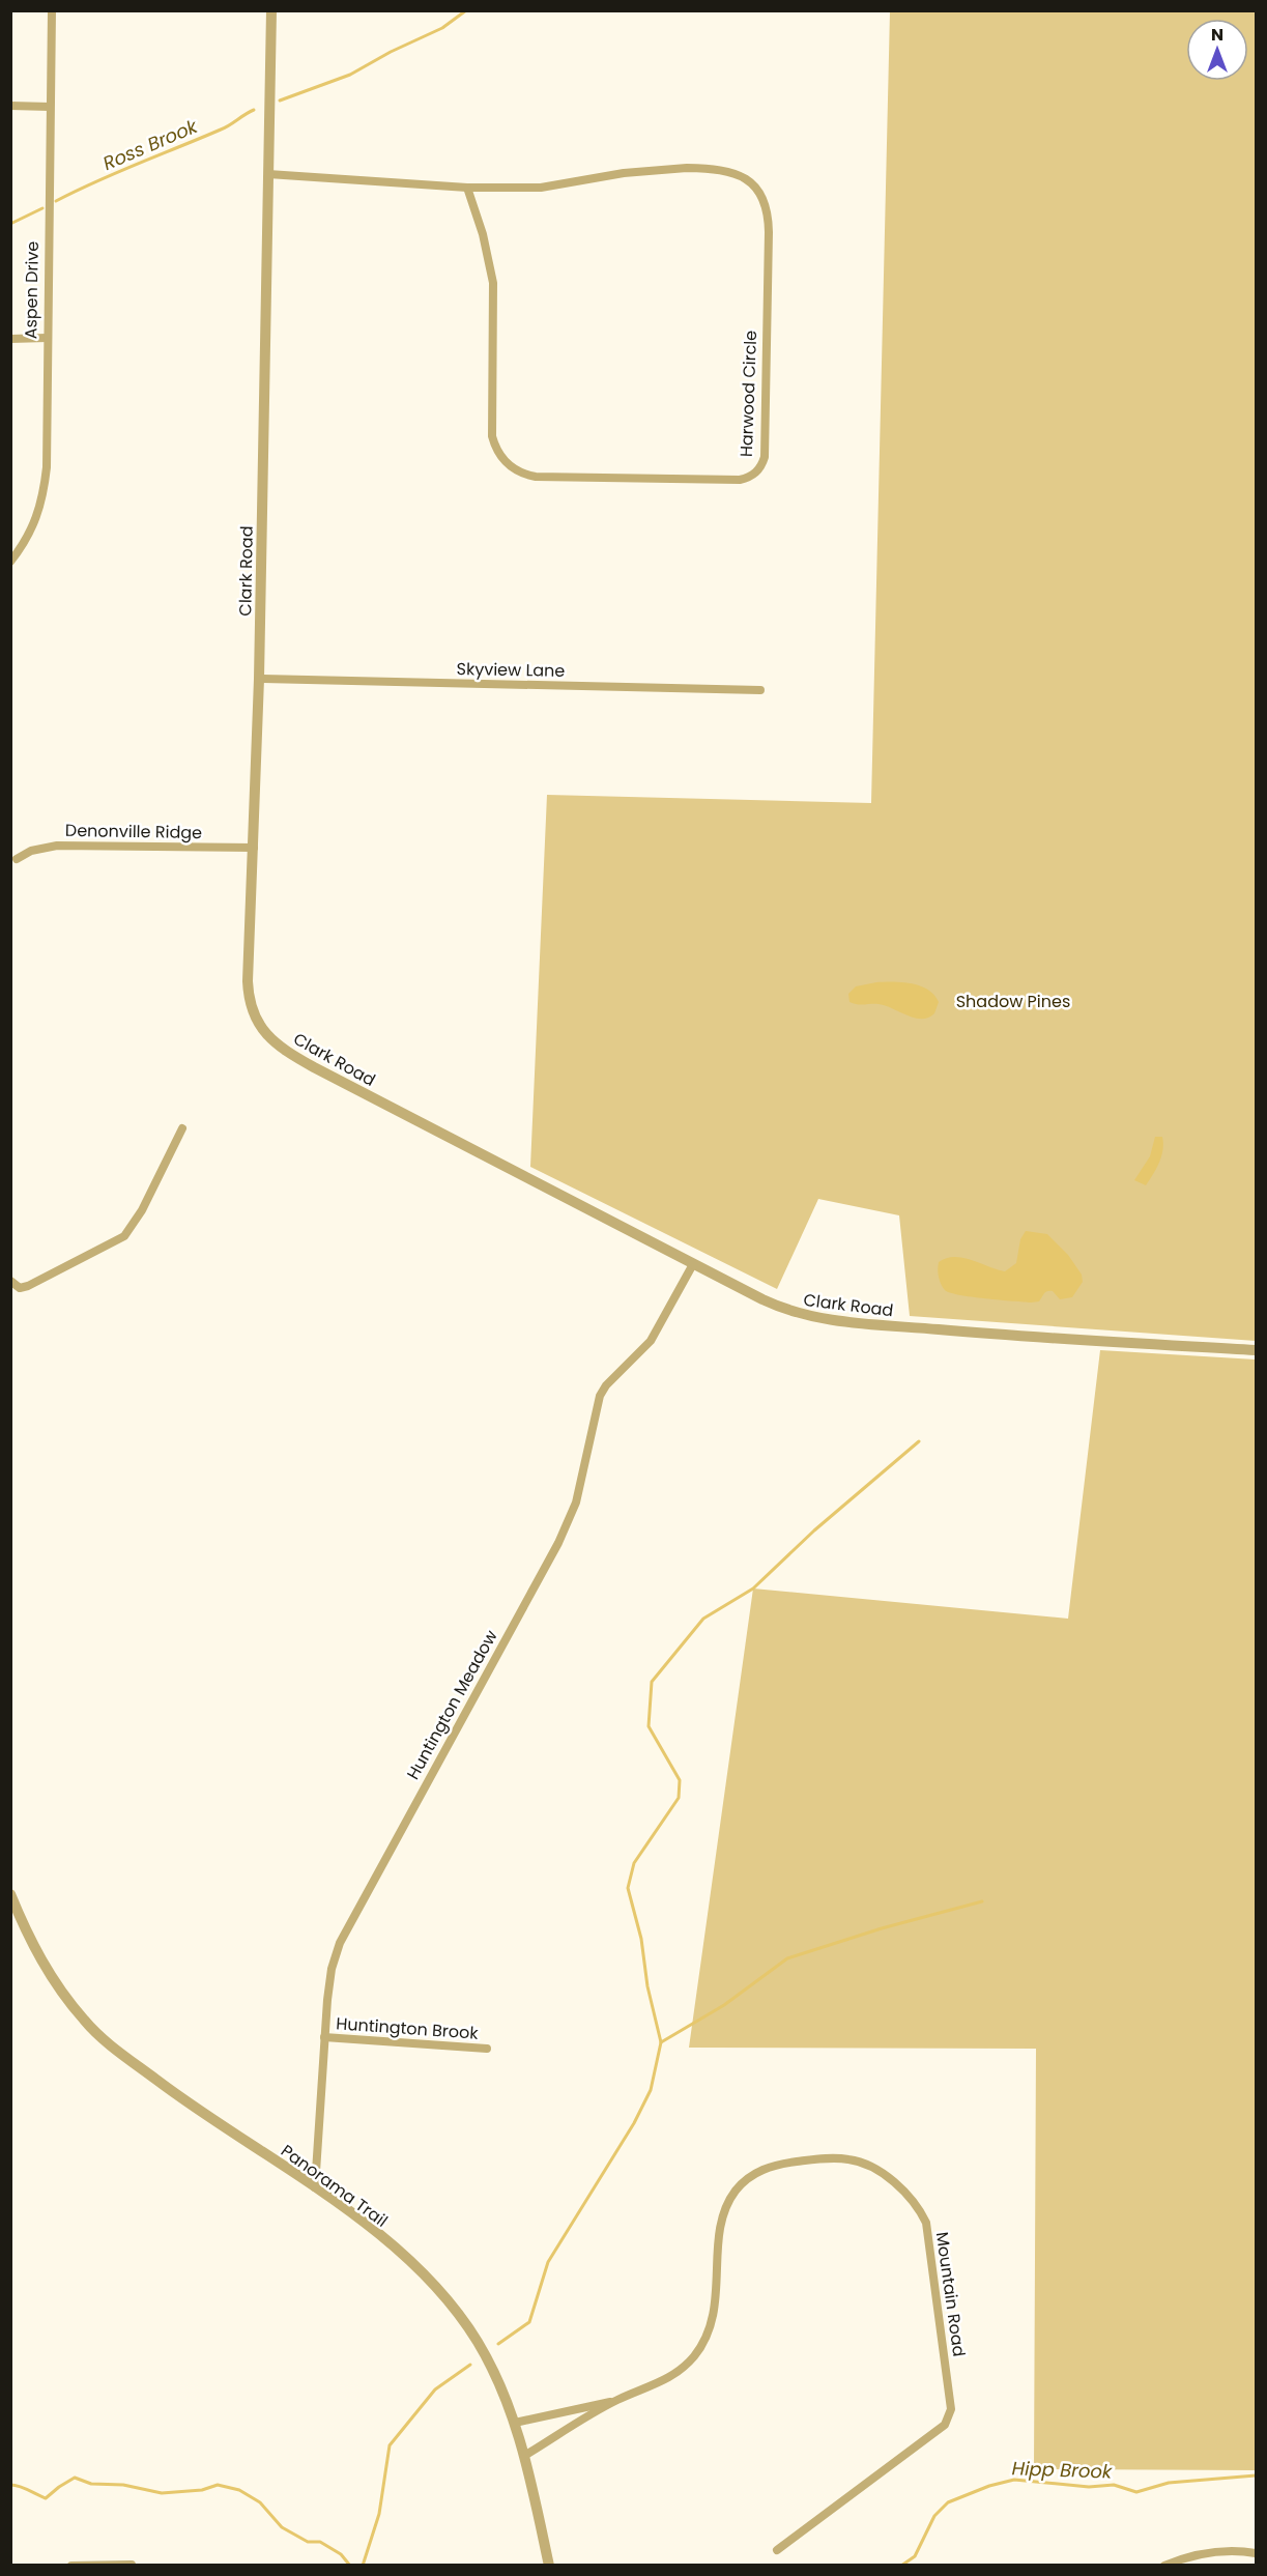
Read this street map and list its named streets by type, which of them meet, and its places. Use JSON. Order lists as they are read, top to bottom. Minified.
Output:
{"streets":{"street":["Aspen Drive","Harwood Circle","Clark Road","Skyview Lane","Denonville Ridge","Huntington Meadow","Huntington Brook","Panorama Trail","Mountain Road"]},"crossings":[["Harwood Circle","Clark Road"],["Clark Road","Skyview Lane"],["Clark Road","Denonville Ridge"],["Clark Road","Huntington Meadow"],["Huntington Meadow","Huntington Brook"],["Huntington Meadow","Panorama Trail"],["Panorama Trail","Mountain Road"]],"water":["Ross Brook","Hipp Brook"],"parks":["Shadow Pines"],"north":"top"}
